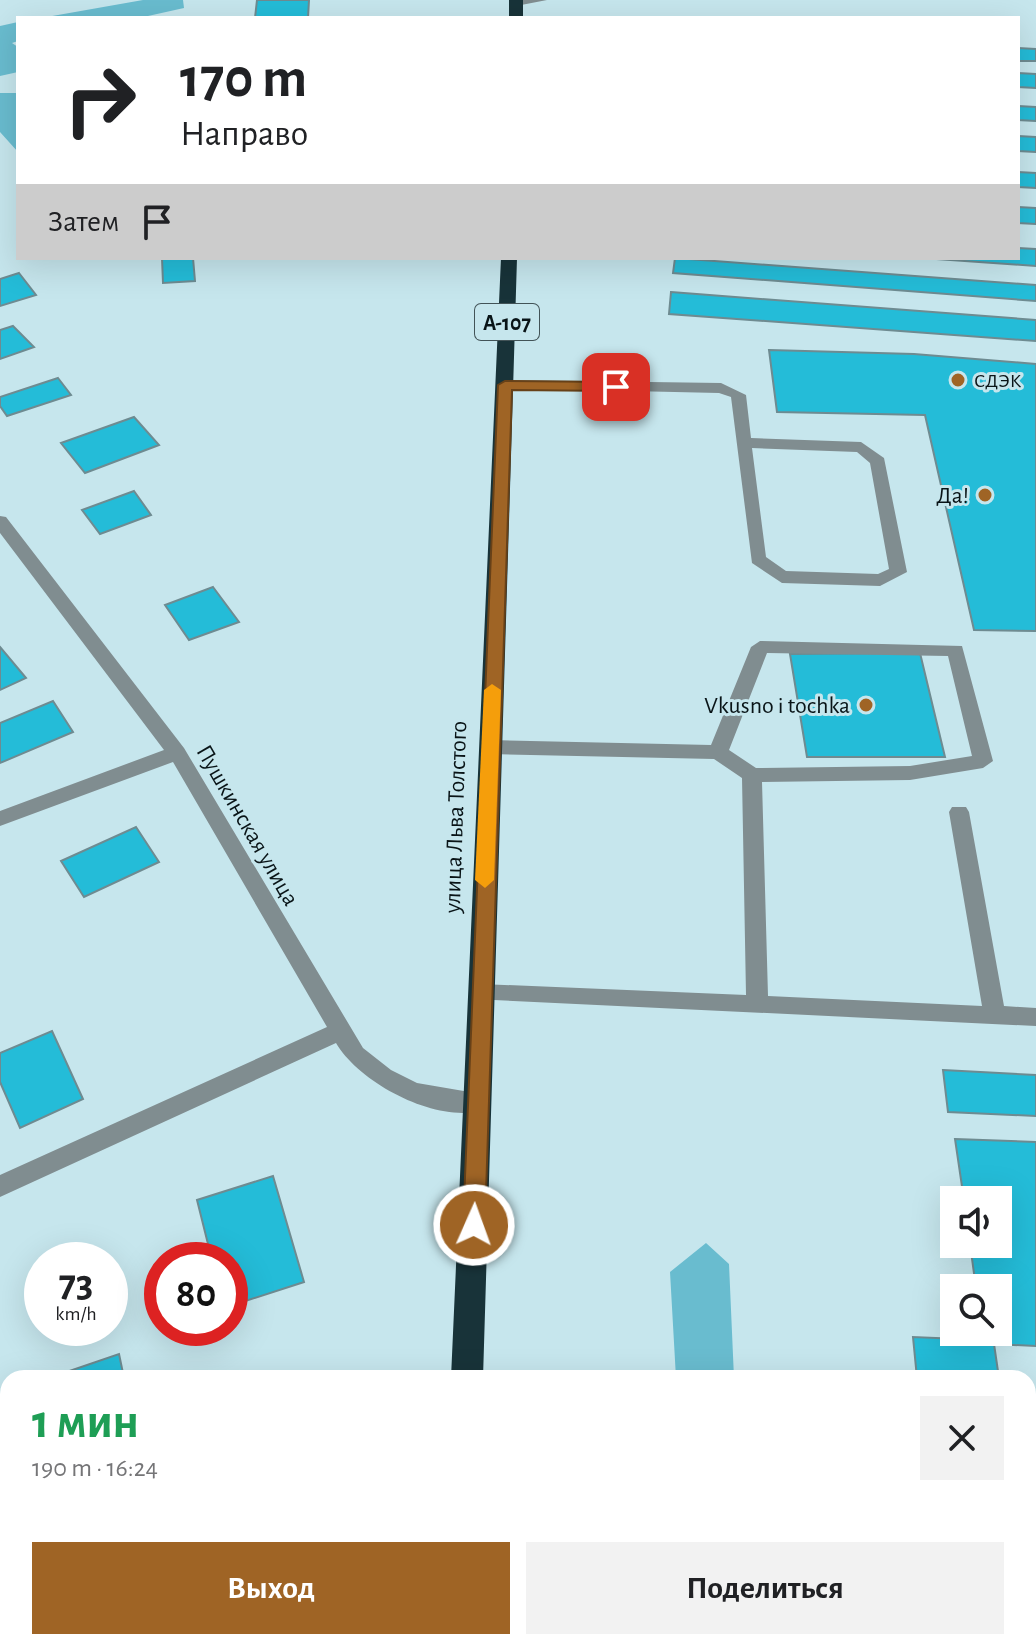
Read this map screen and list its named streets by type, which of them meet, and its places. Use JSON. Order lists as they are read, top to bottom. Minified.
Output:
{"streets":{"highway":["А-107","улица Льва Толстого"],"street":["Пушкинская улица"]},"crossings":[["улица Льва Толстого","Пушкинская улица"]],"places":["СДЭК","Да!","Vkusno i tochka"],"page":{"turn":["170 m","Направо"],"then":"Затем","speed":"73 km/h","limit":"80","heading":["1 мин","190 m · 16:24"],"buttons":["Выход","Поделиться"]}}
